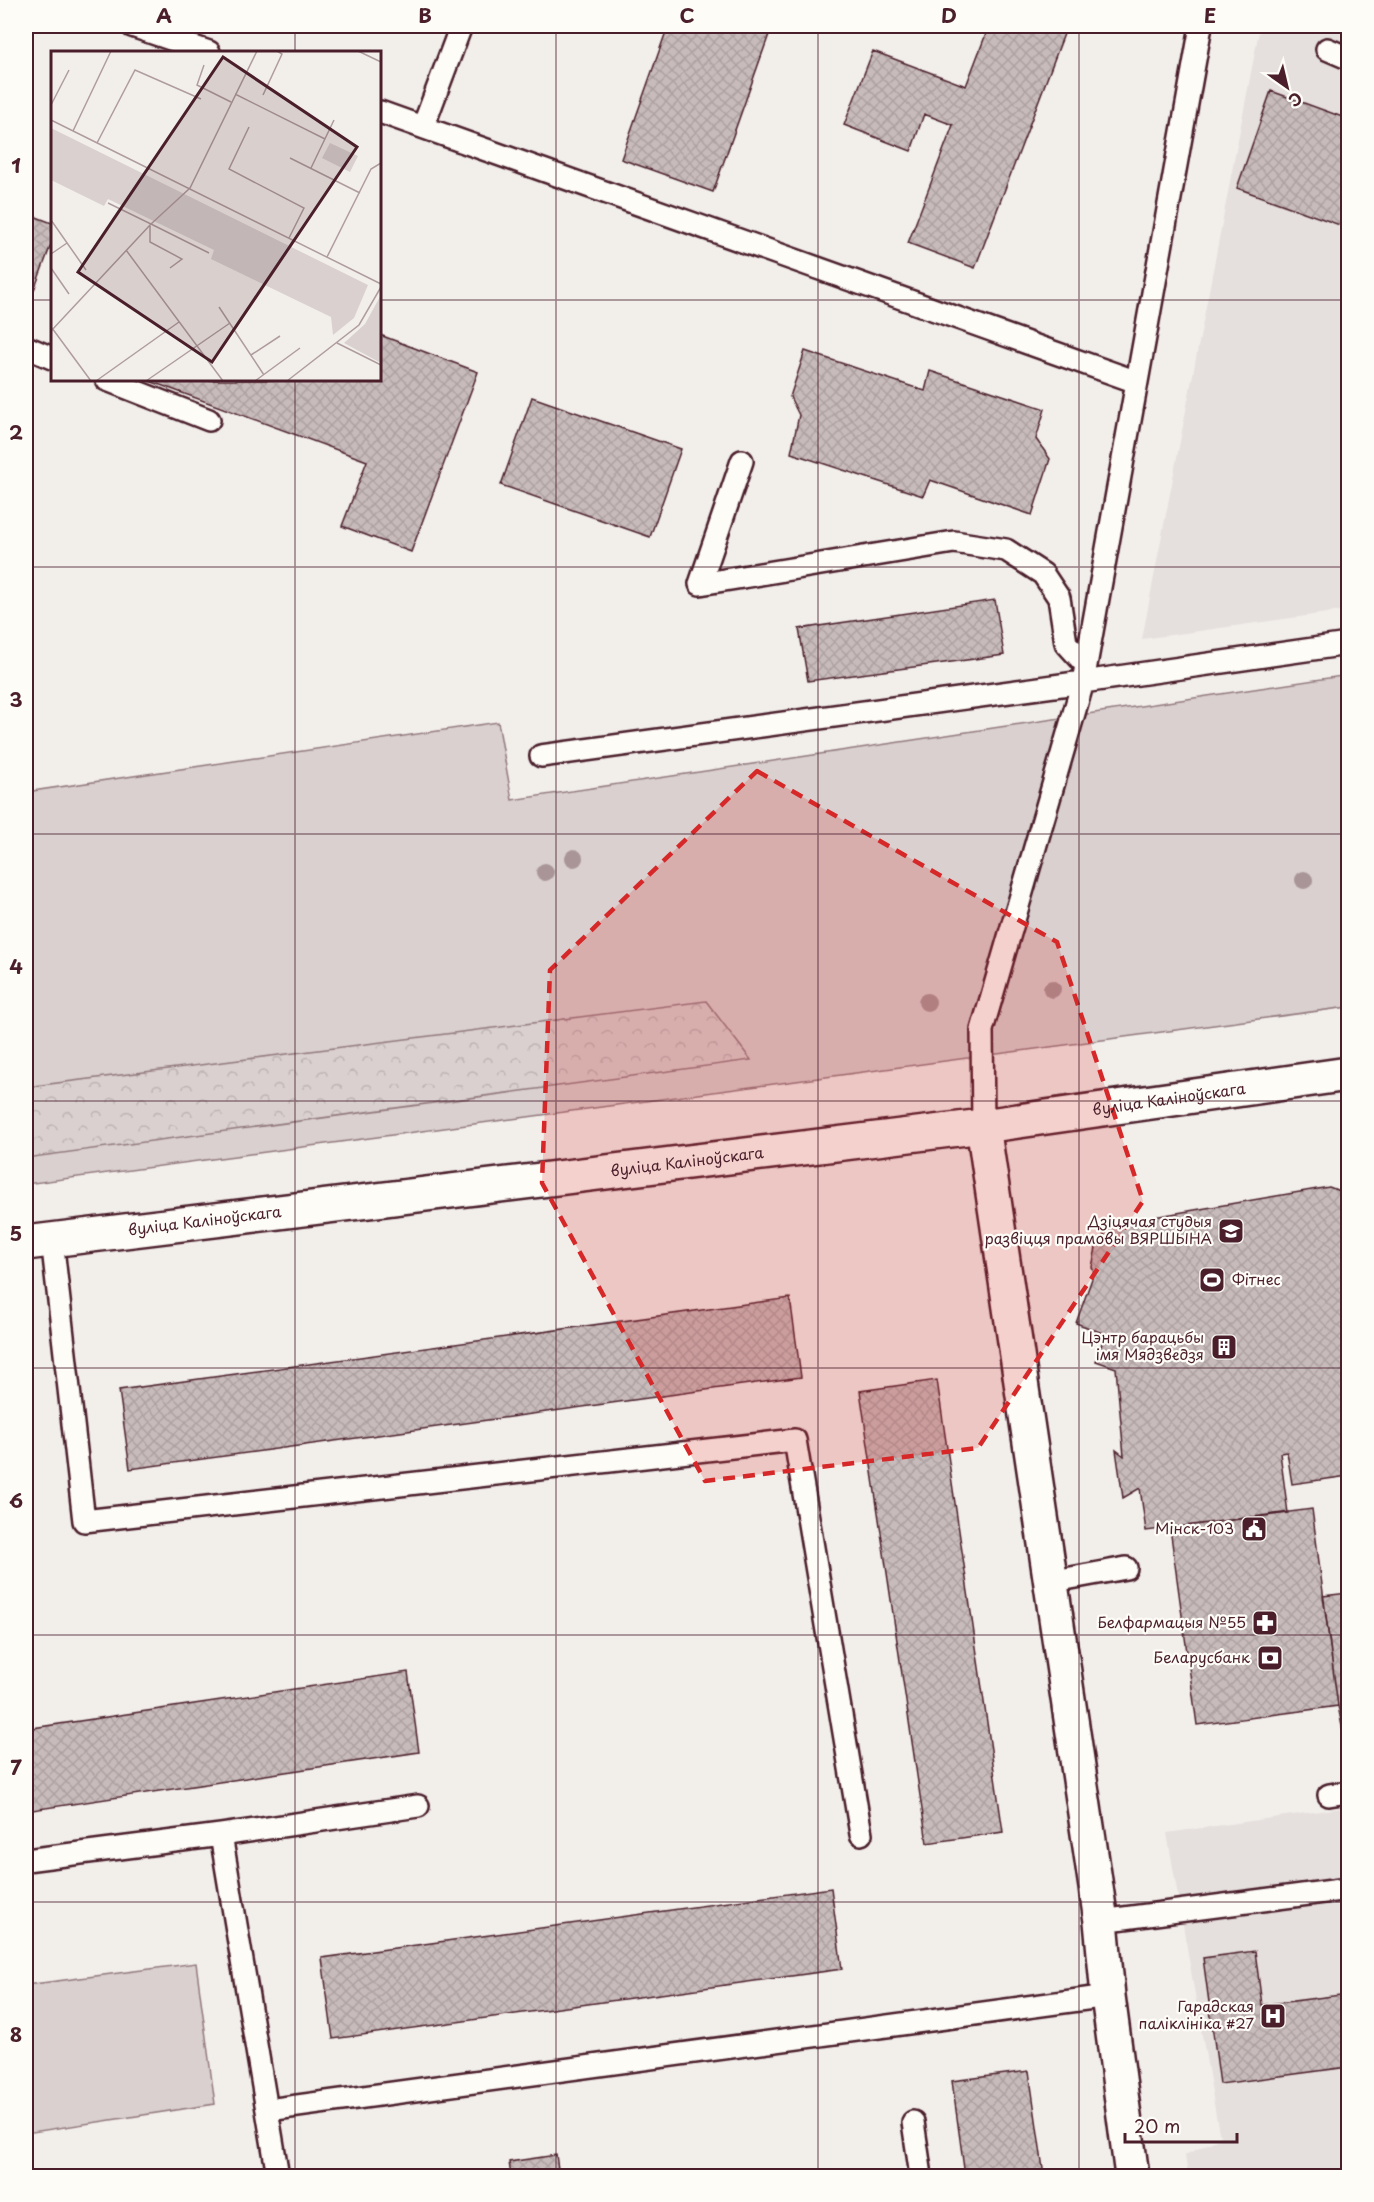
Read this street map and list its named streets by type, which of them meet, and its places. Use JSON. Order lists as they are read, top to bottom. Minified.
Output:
{"streets":{"main road":["вуліца Каліноўскага"]},"places":{"school or university":["Дзіцячая студыя развіцця прамовы ВЯРШЫНА"],"sports":["Фітнес"],"building":["Цэнтр барацьбы імя Мядзведзя"],"public building":["Мінск-103"],"pharmacy":["Белфармацыя №55"],"bank":["Беларусбанк"],"hospital":["Гарадская паліклініка #27"]},"scale_bar":"20 m","north":"bottom right","grid":{"columns":["A","B","C","D","E"],"rows":["1","2","3","4","5","6","7","8"]}}
